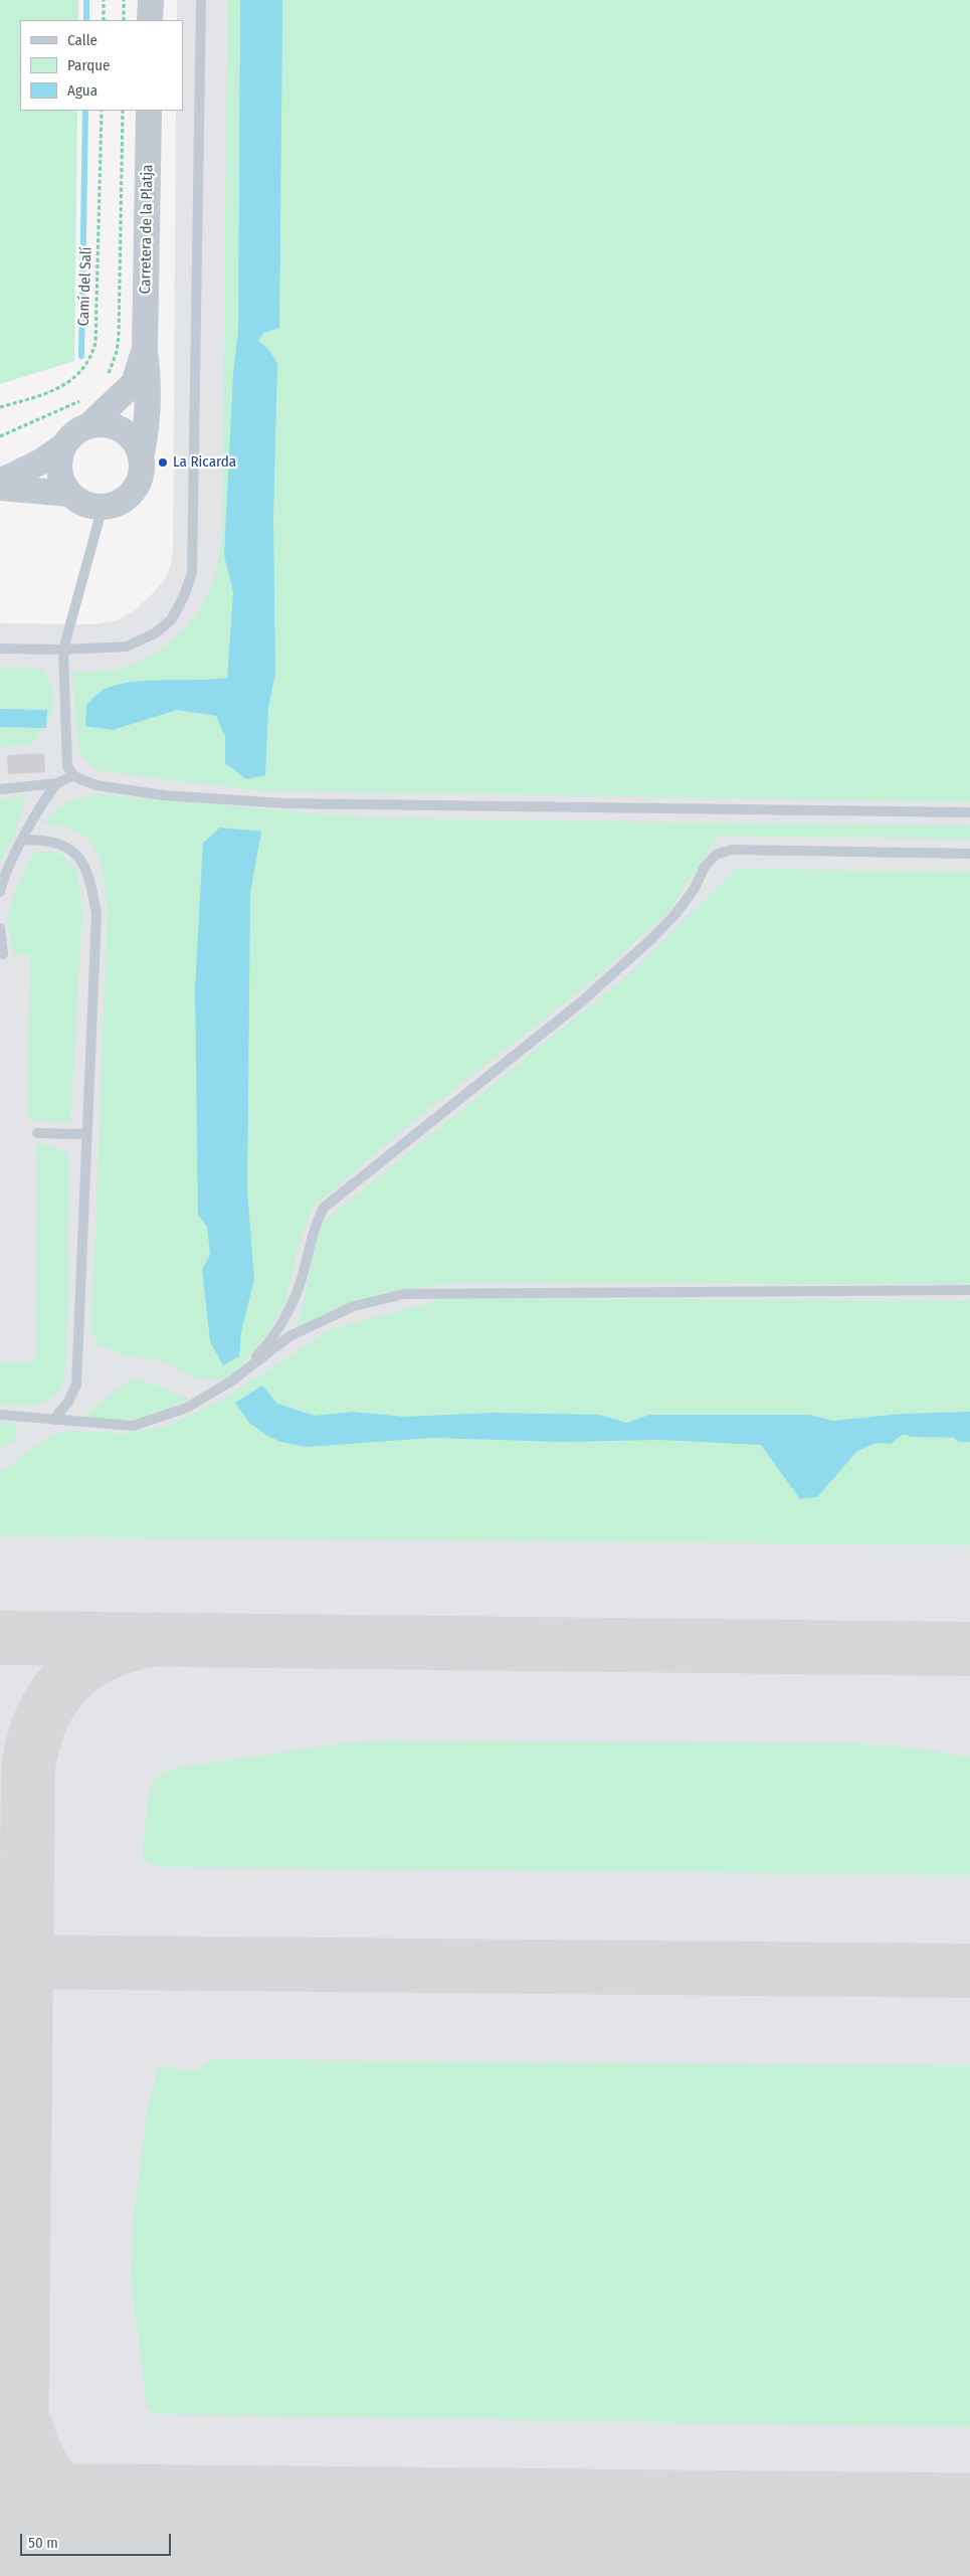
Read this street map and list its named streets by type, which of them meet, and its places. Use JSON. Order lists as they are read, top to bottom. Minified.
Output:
{"streets":{"street":["Carretera de la Platja"],"path":["Camí del Salí"]},"places":["La Ricarda"],"legend":["Calle","Parque","Agua"],"scale_bar":"50 m"}
